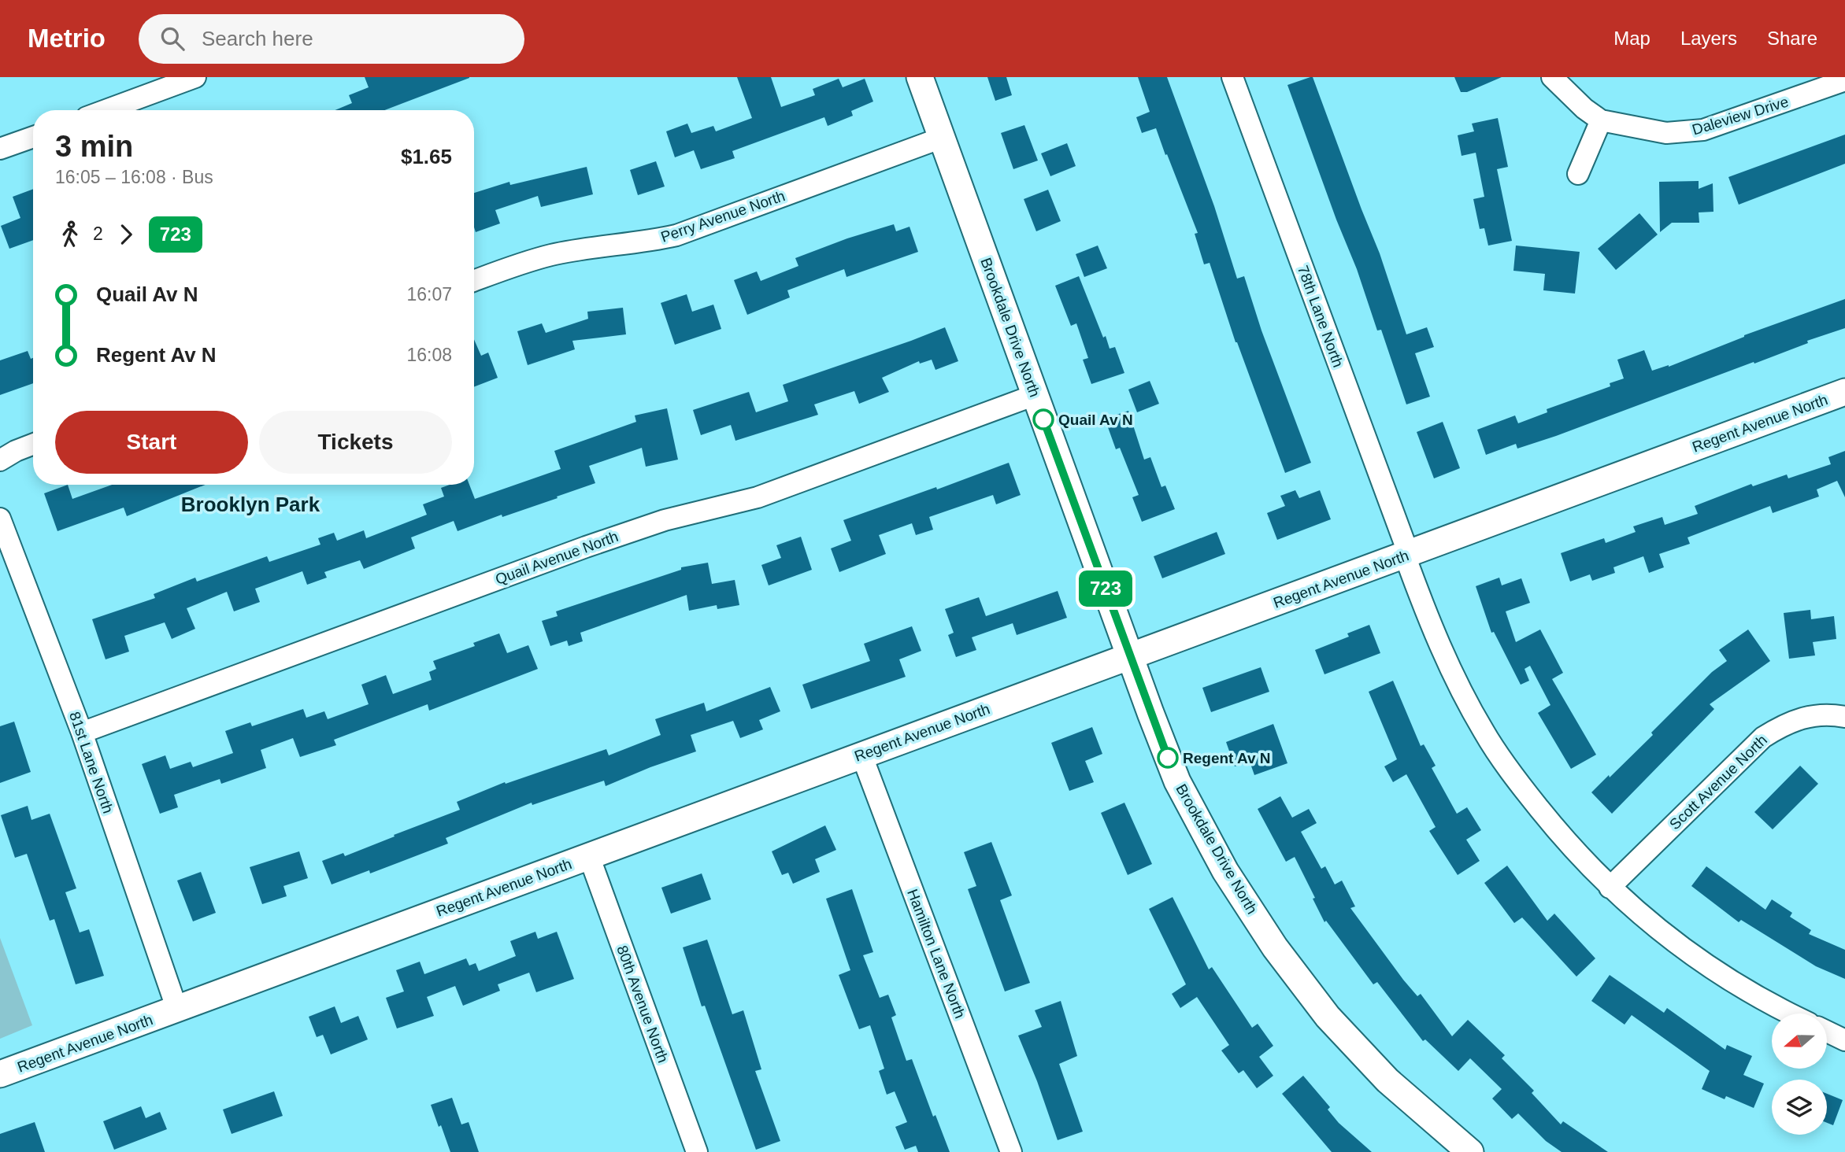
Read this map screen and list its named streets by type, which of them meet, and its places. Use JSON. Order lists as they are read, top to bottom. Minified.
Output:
{"streets":{"street":["Daleview Drive","Perry Avenue North","78th Lane North","Brookdale Drive North","Regent Avenue North","Quail Avenue North","81st Lane North","Scott Avenue North","Hamilton Lane North","80th Avenue North"]},"crossings":[["Perry Avenue North","Brookdale Drive North"],["78th Lane North","Regent Avenue North"],["78th Lane North","Scott Avenue North"],["Brookdale Drive North","Regent Avenue North"],["Brookdale Drive North","Quail Avenue North"],["Regent Avenue North","81st Lane North"],["Regent Avenue North","Hamilton Lane North"],["Regent Avenue North","80th Avenue North"],["Quail Avenue North","81st Lane North"]],"districts":["Brooklyn Park"],"places":["Quail Av N","Regent Av N"],"lines":["bus line 723"],"north":"left","page":{"header":"Metrio","search":"Search here","nav":["Map","Layers","Share"],"on_map":"723","heading":["3 min","16:05 – 16:08 · Bus","$1.65"],"legs":["2","723"],"list":[{"name":"Quail Av N","value":"16:07"},{"name":"Regent Av N","value":"16:08"}],"buttons":["Start","Tickets"]}}
